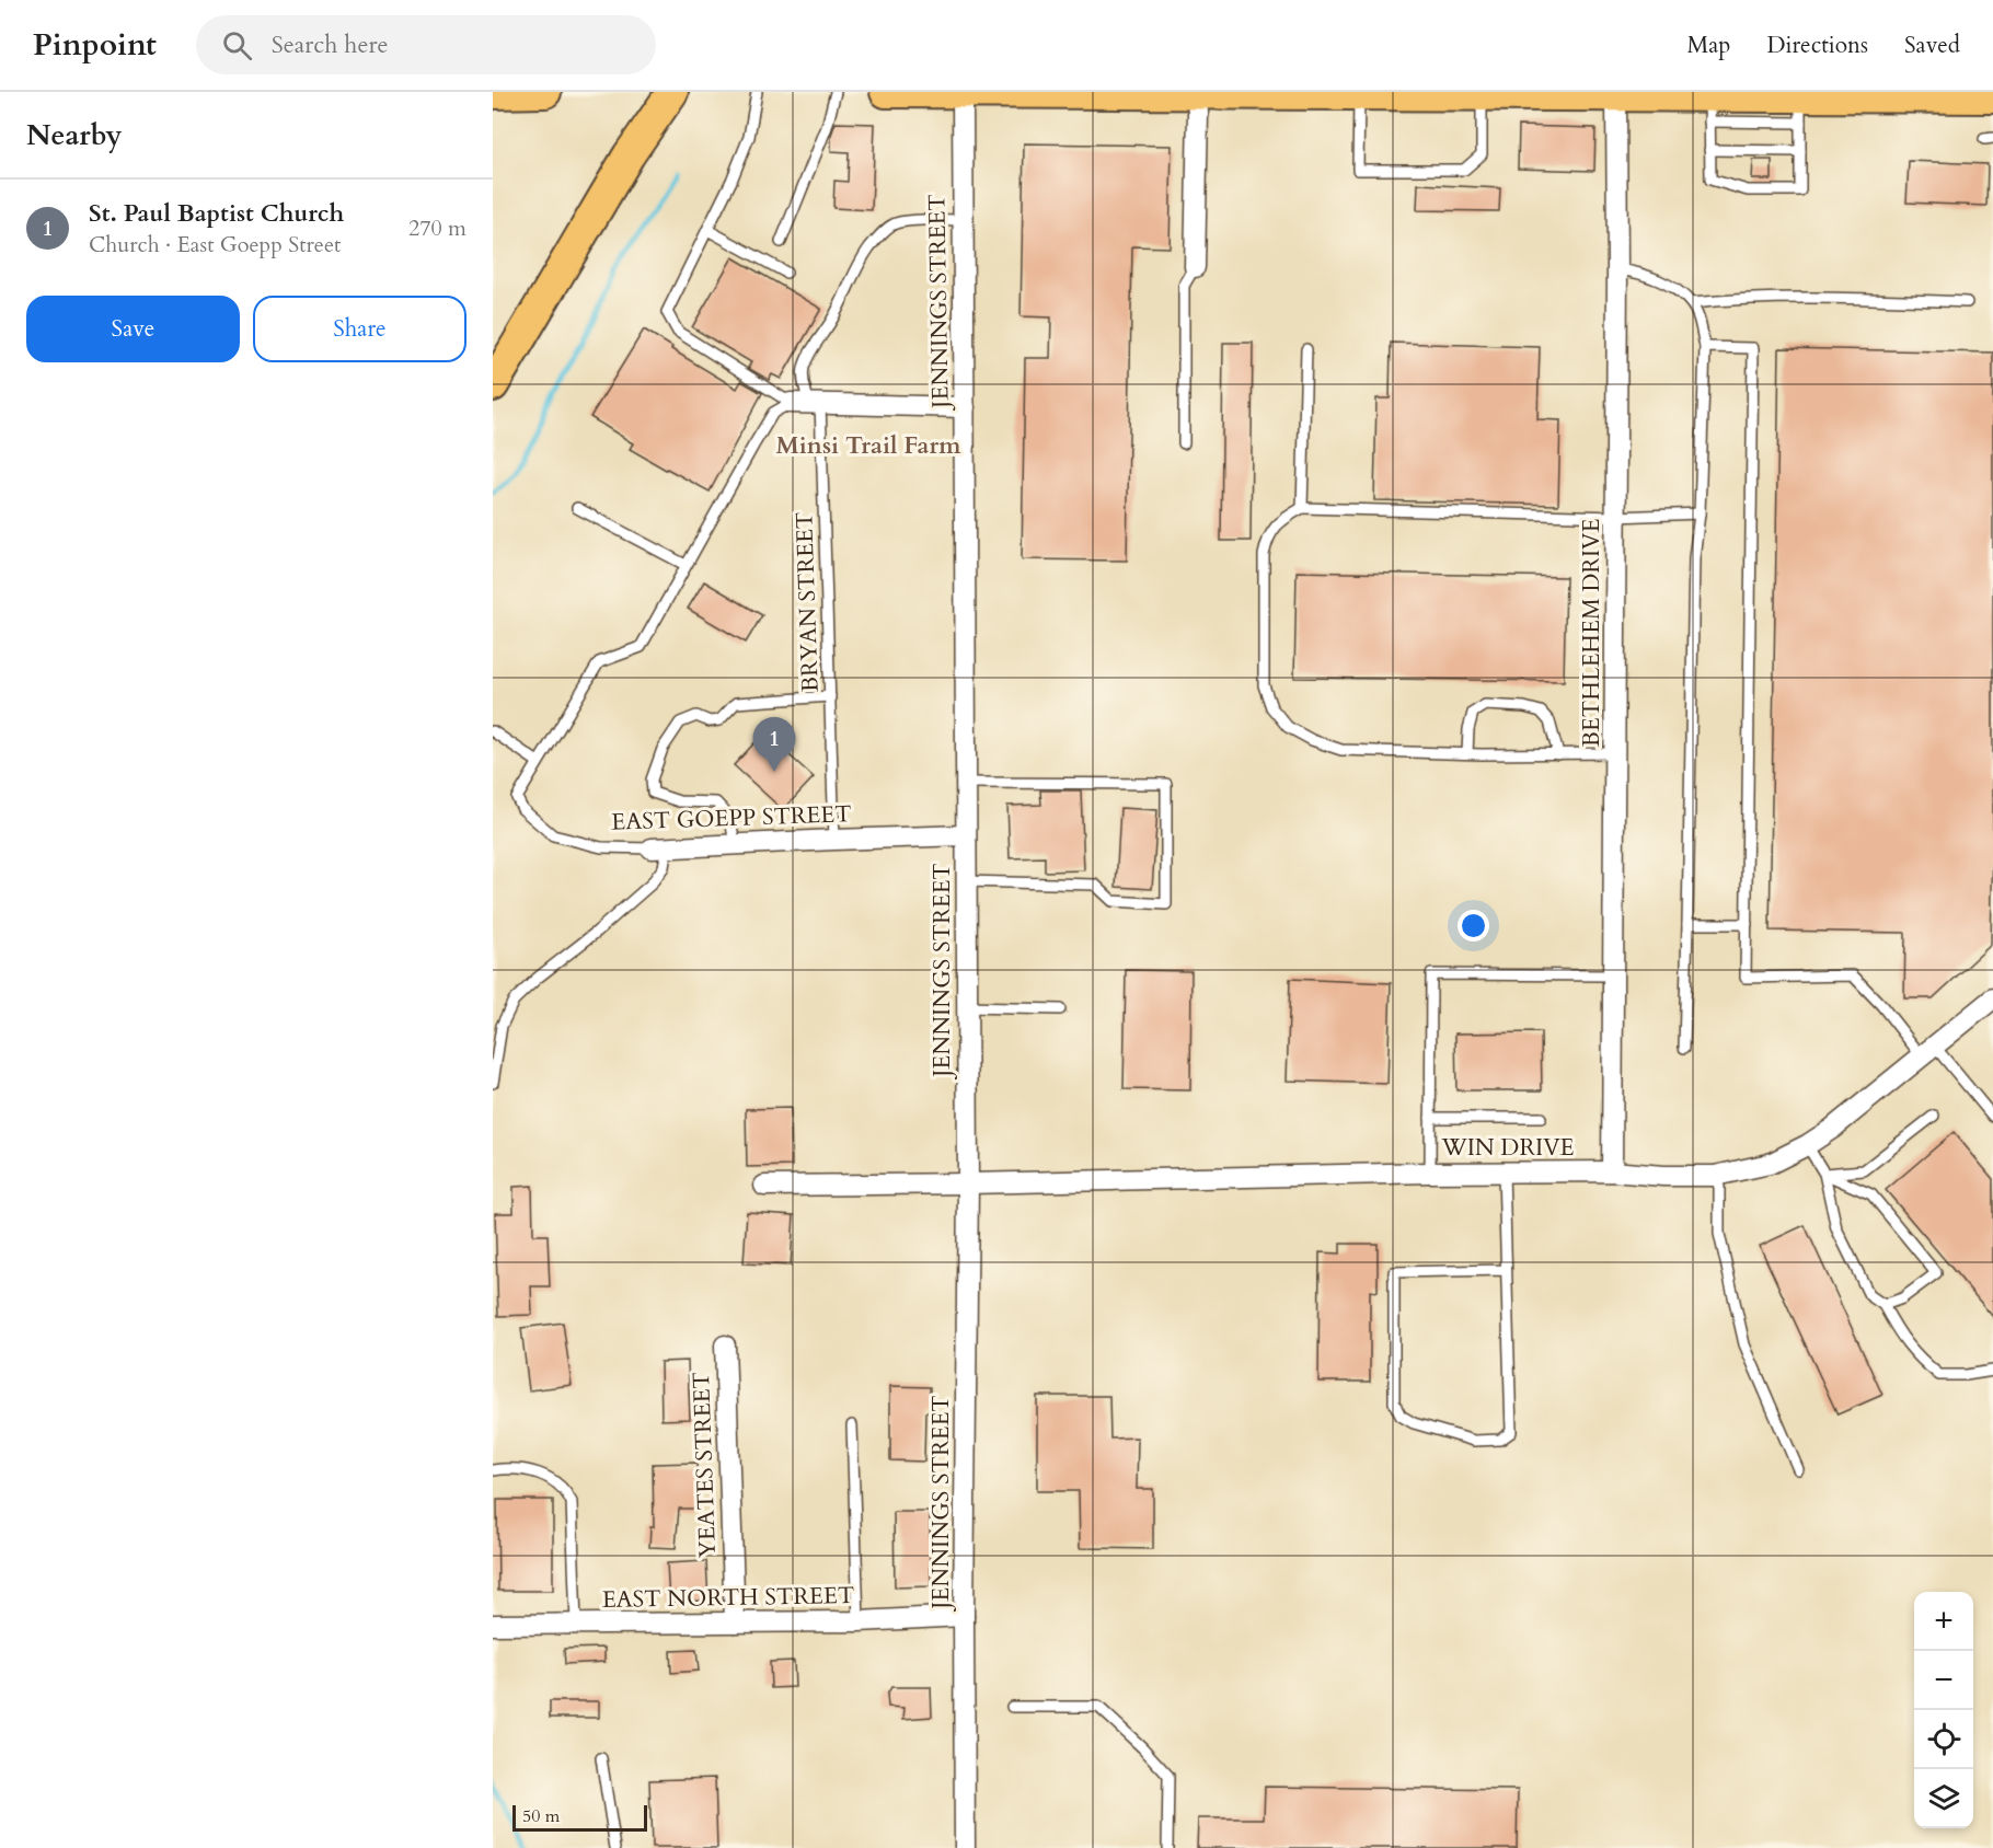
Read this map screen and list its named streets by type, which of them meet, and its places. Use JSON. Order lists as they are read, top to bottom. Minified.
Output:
{"streets":{"street":["JENNINGS STREET","BETHLEHEM DRIVE","EAST GOEPP STREET","WIN DRIVE","YEATES STREET","EAST NORTH STREET"],"lane":["BRYAN STREET"]},"crossings":[["JENNINGS STREET","BRYAN STREET"],["JENNINGS STREET","EAST GOEPP STREET"],["JENNINGS STREET","WIN DRIVE"],["JENNINGS STREET","EAST NORTH STREET"],["BRYAN STREET","EAST GOEPP STREET"],["BETHLEHEM DRIVE","WIN DRIVE"],["YEATES STREET","EAST NORTH STREET"]],"districts":["Minsi Trail Farm"],"scale_bar":"50 m","page":{"header":"Pinpoint","search":"Search here","nav":["Map","Directions","Saved"],"heading":"Nearby","list":[{"mark":"1","name":"St. Paul Baptist Church","note":"Church · East Goepp Street","value":"270 m"}],"buttons":["Save","Share"],"pins":"1","map_buttons":["+","−"],"scale":"50 m"}}
